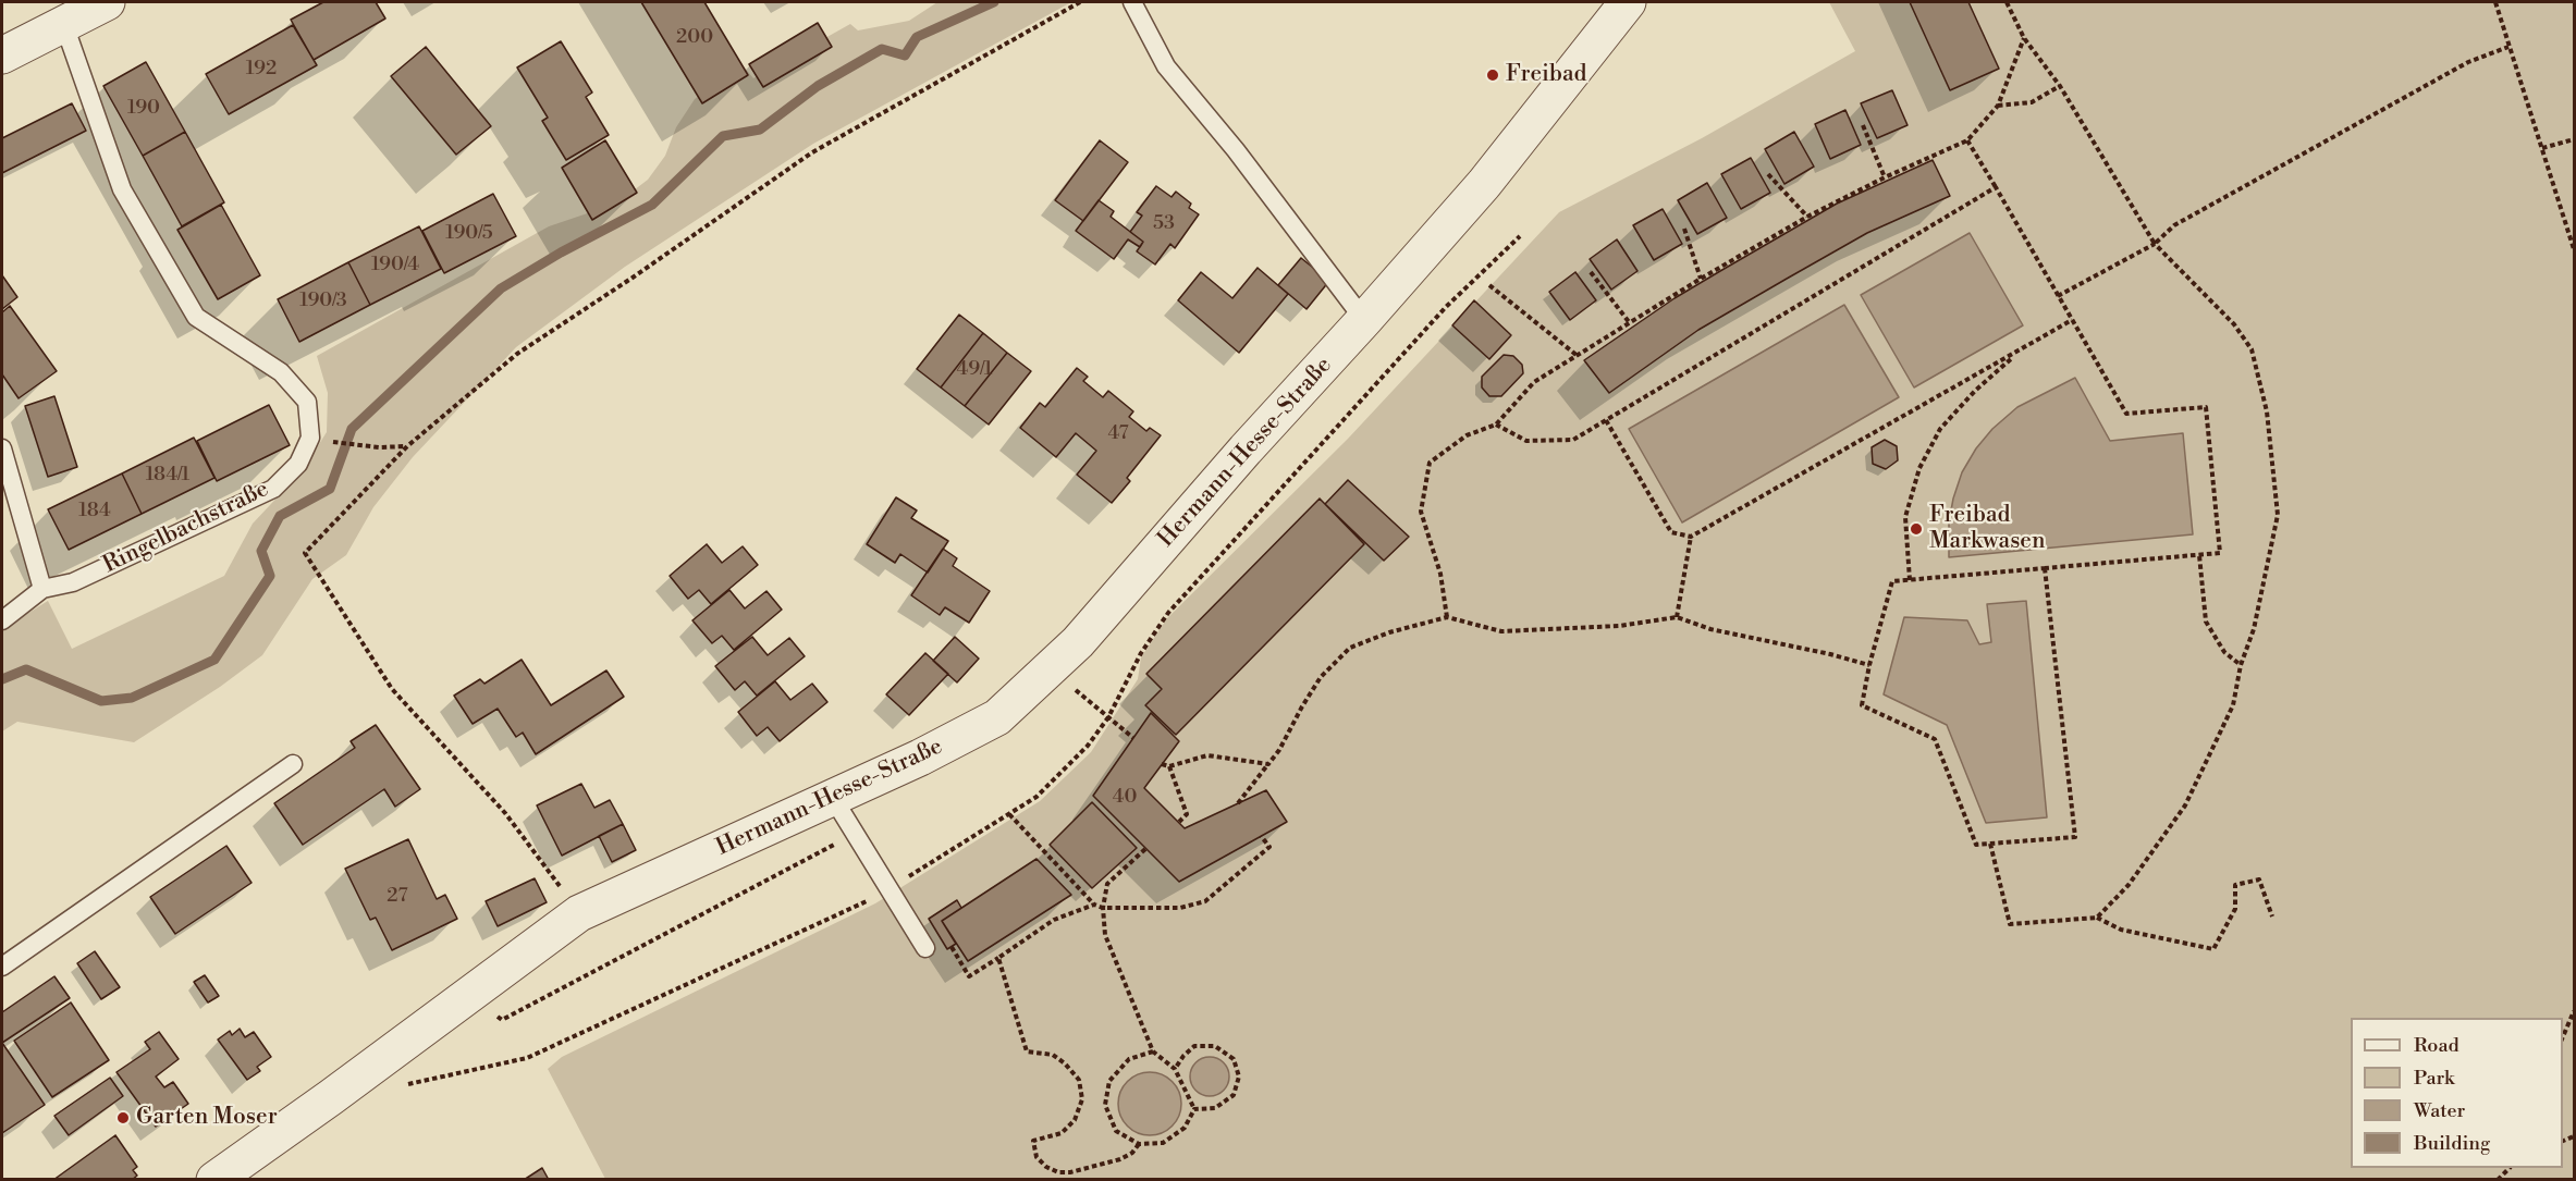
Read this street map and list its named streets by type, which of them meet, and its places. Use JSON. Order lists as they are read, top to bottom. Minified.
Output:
{"streets":{"street":["Hermann-Hesse-Straße"],"lane":["Ringelbachstraße"]},"places":["Freibad","Freibad Markwasen","Garten Moser"],"house_numbers":["200","192","190","53","190/5","190/4","190/3","49/1","47","184/1","184","40","27"],"legend":["Road","Park","Water","Building"]}
